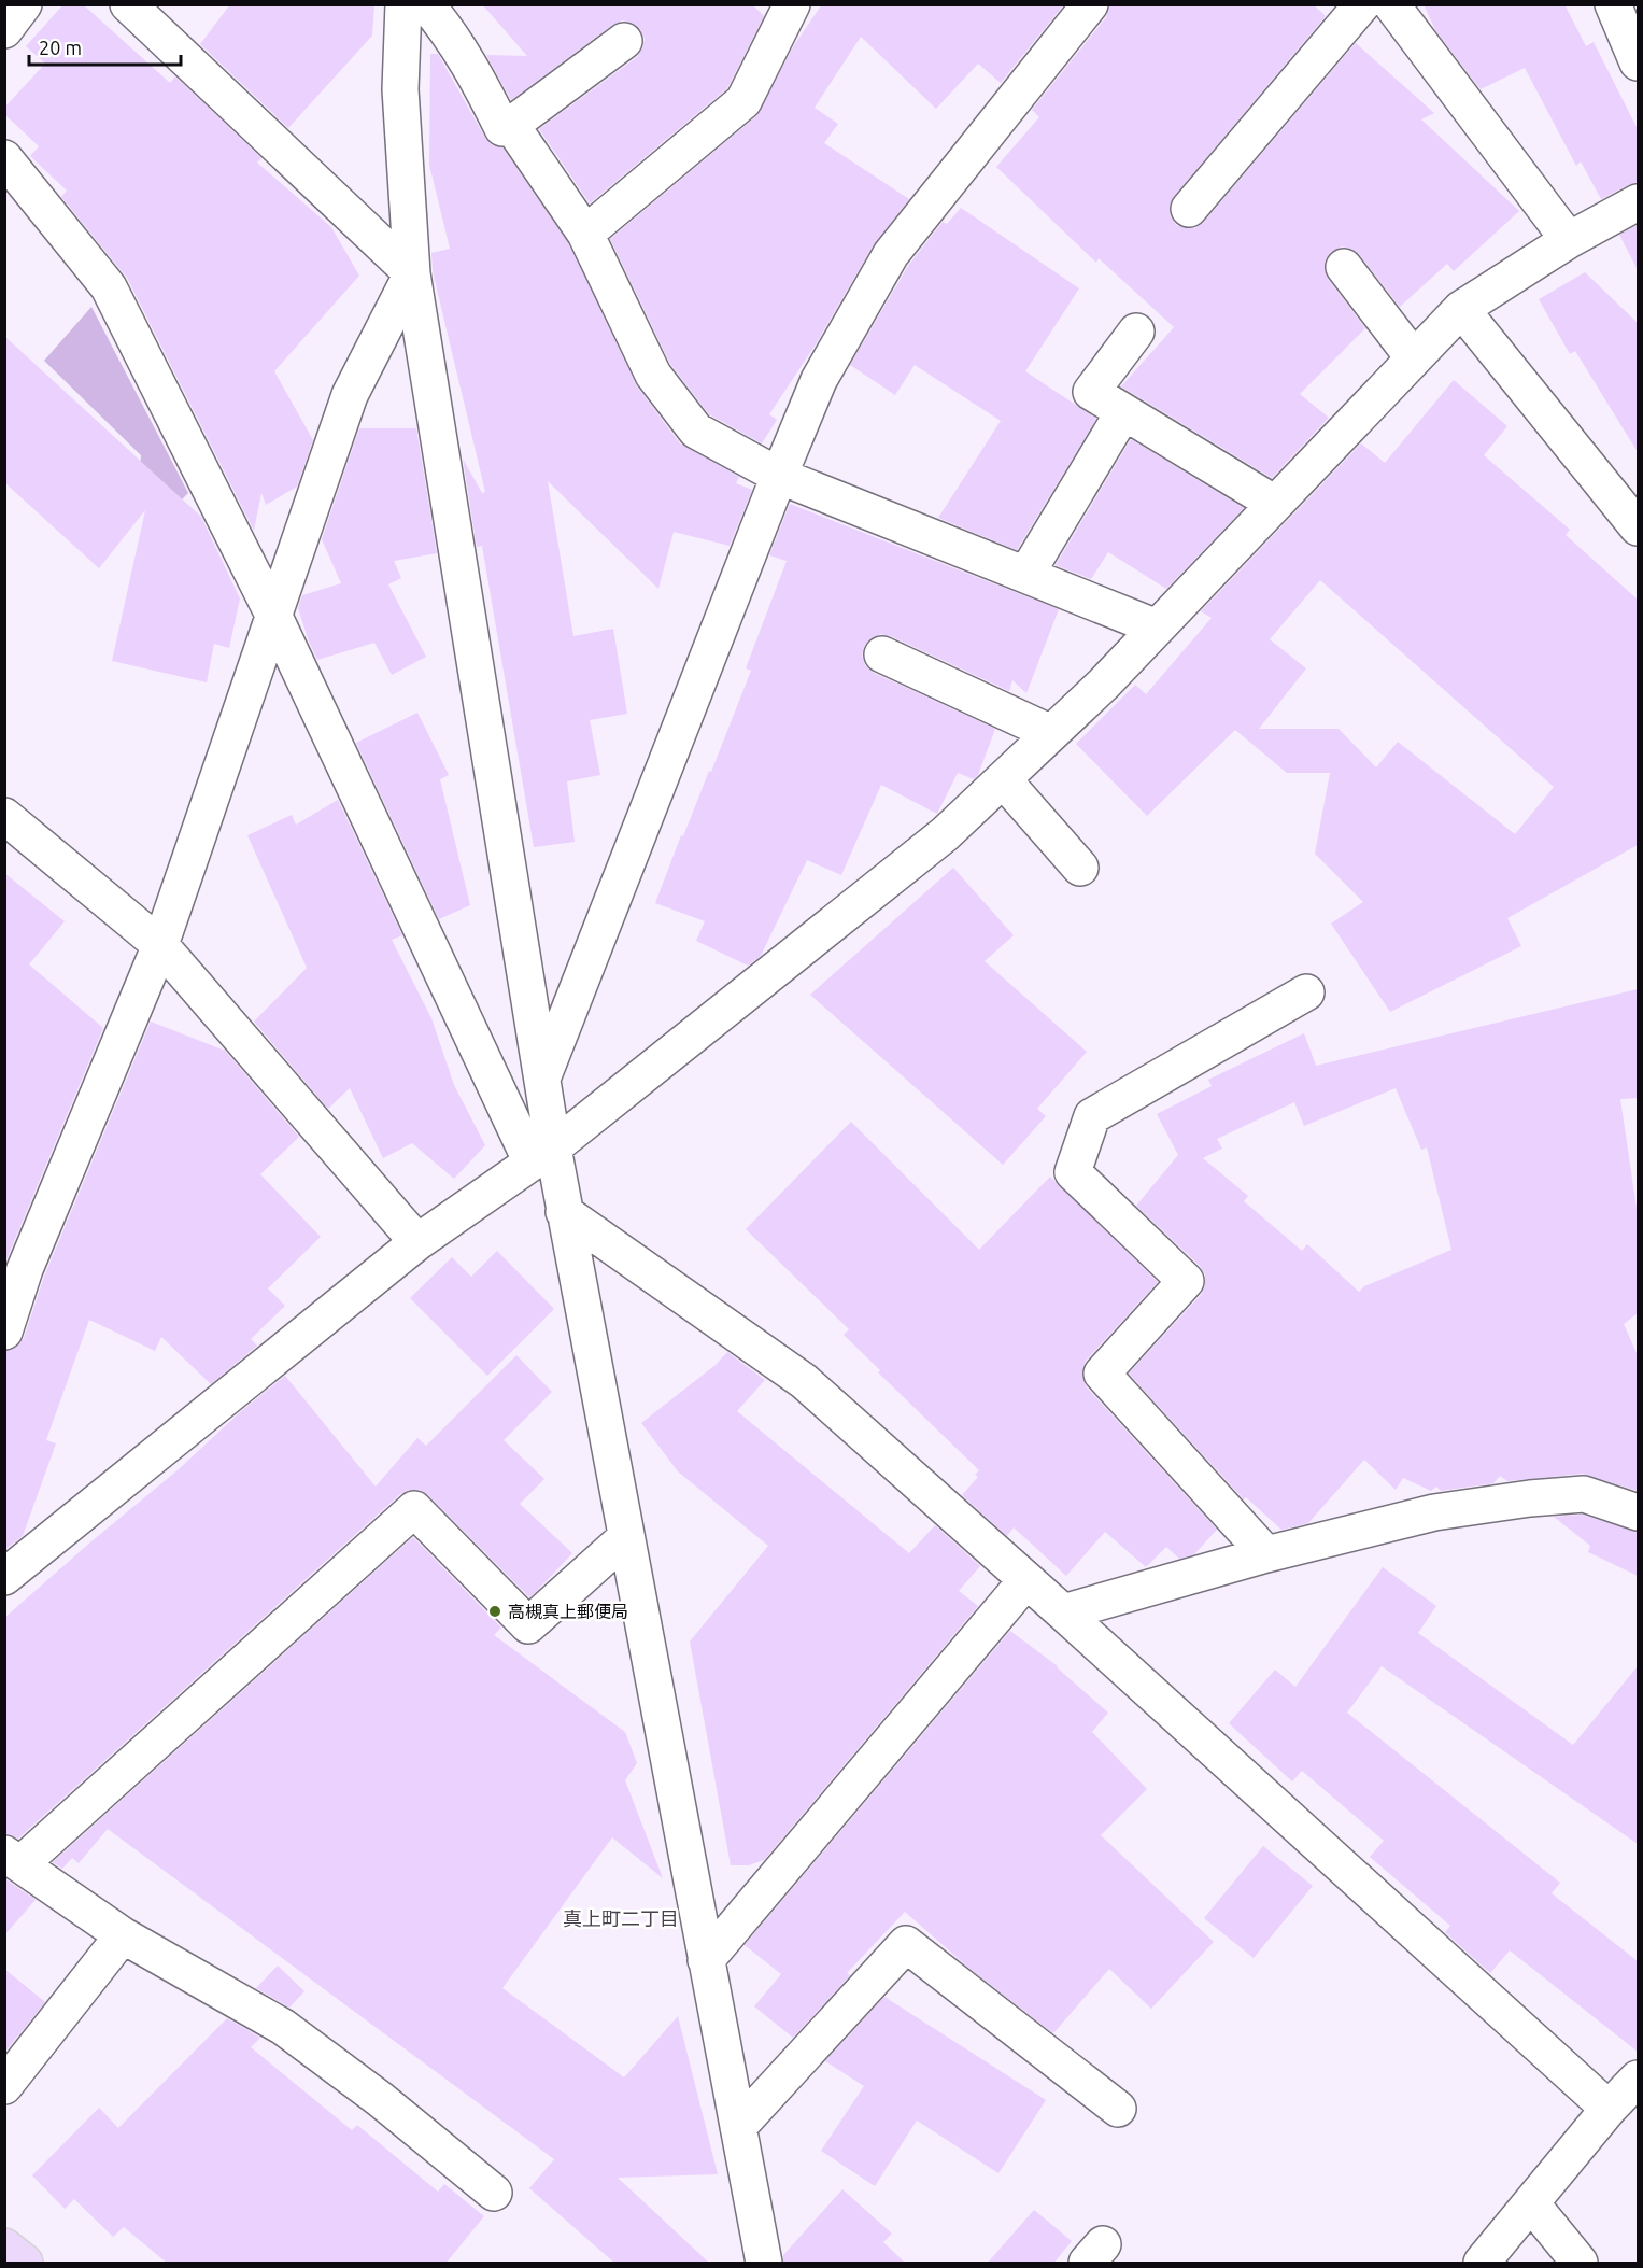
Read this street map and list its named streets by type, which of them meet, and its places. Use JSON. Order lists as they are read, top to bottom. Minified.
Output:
{"districts":["真上町二丁目"],"places":["高槻真上郵便局"],"scale_bar":"20 m"}
